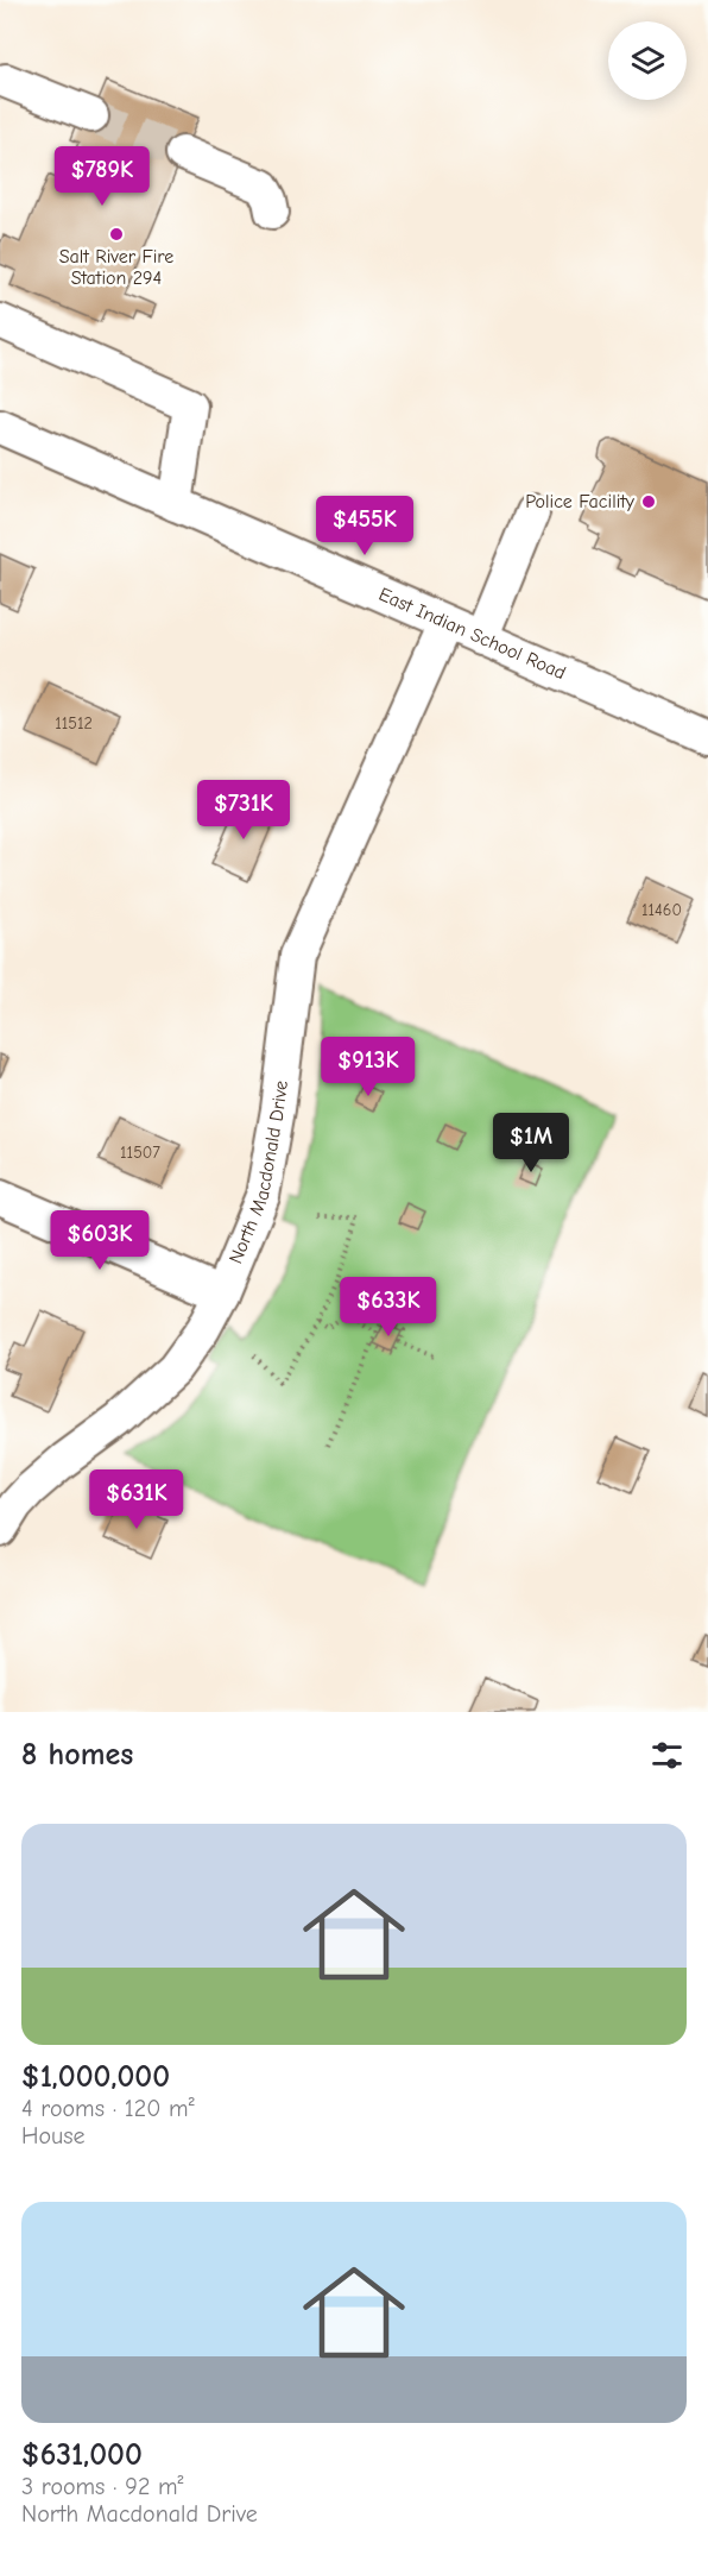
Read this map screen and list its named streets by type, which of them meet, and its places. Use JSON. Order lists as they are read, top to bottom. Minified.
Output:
{"streets":{"street":["East Indian School Road","North Macdonald Drive"]},"crossings":[["East Indian School Road","North Macdonald Drive"]],"places":["Salt River Fire Station 294","Police Facility"],"house_numbers":["11512","11460","11507"],"page":{"price":["$789K","$455K","$731K","$913K","$1M","$603K","$633K","$631K"],"heading":"8 homes","list":[{"name":"$1,000,000","note":"4 rooms · 120 m² · House"},{"name":"$631,000","note":"3 rooms · 92 m² · North Macdonald Drive"}]}}
